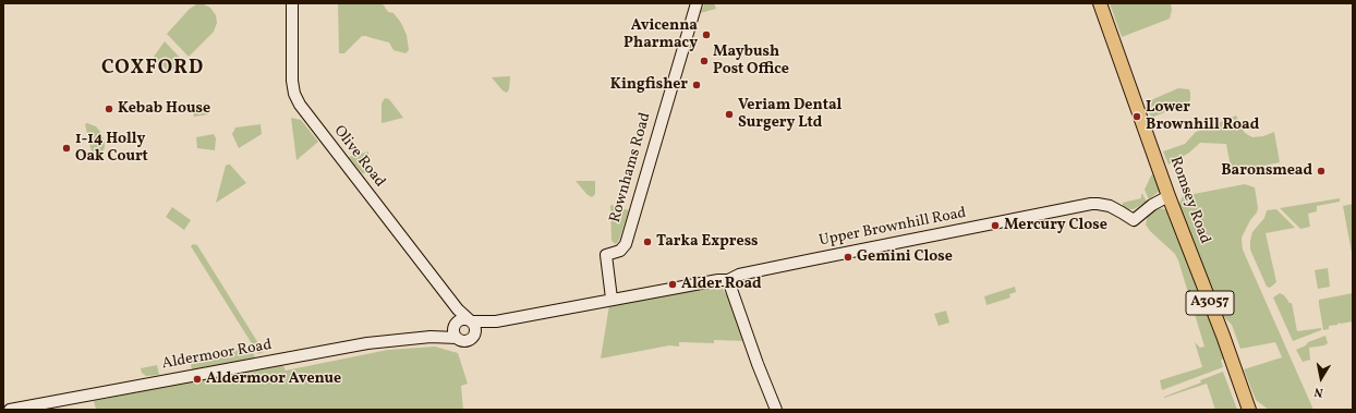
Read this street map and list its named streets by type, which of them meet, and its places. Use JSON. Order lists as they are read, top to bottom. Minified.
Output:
{"streets":{"main road":["Romsey Road","A3057"],"street":["Olive Road","Rownhams Road","Upper Brownhill Road","Aldermoor Road"]},"crossings":[["Olive Road","Aldermoor Road"],["Rownhams Road","Upper Brownhill Road"],["Romsey Road","Upper Brownhill Road"]],"districts":["COXFORD"],"places":["Avicenna Pharmacy","Maybush Post Office","Kingfisher","Kebab House","Veriam Dental Surgery Ltd","Lower Brownhill Road","1-14 Holly Oak Court","Baronsmead","Mercury Close","Tarka Express","Gemini Close","Alder Road","Aldermoor Avenue"],"north":"bottom"}
